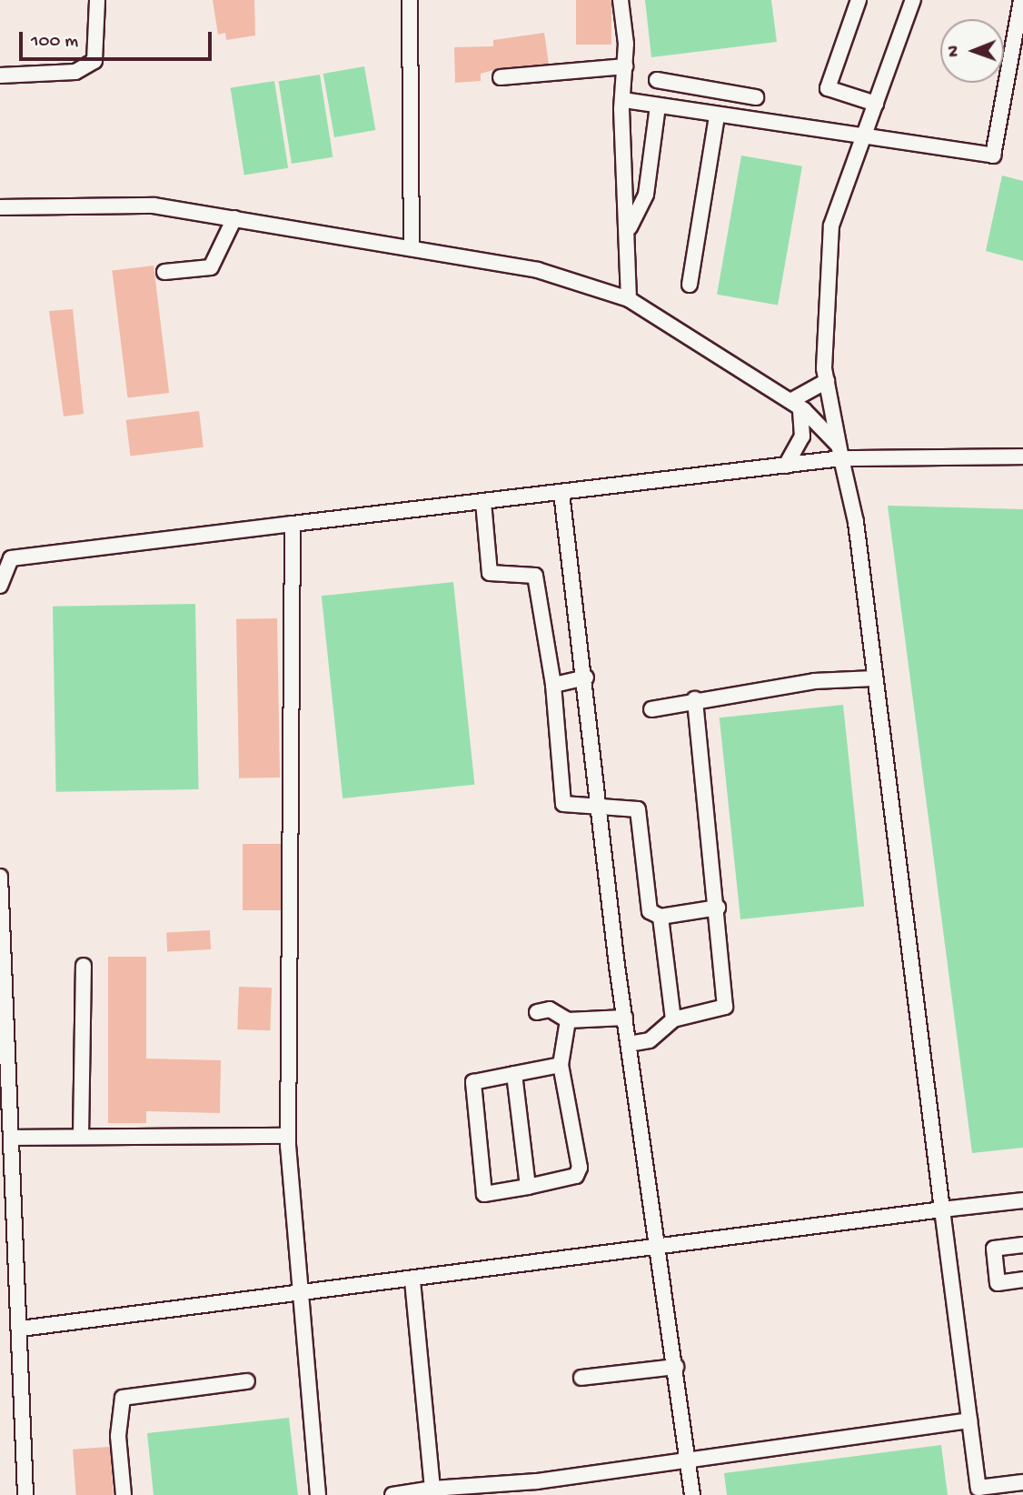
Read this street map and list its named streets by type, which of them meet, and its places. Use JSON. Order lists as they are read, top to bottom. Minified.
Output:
{"scale_bar":"100 m","north":"left"}
